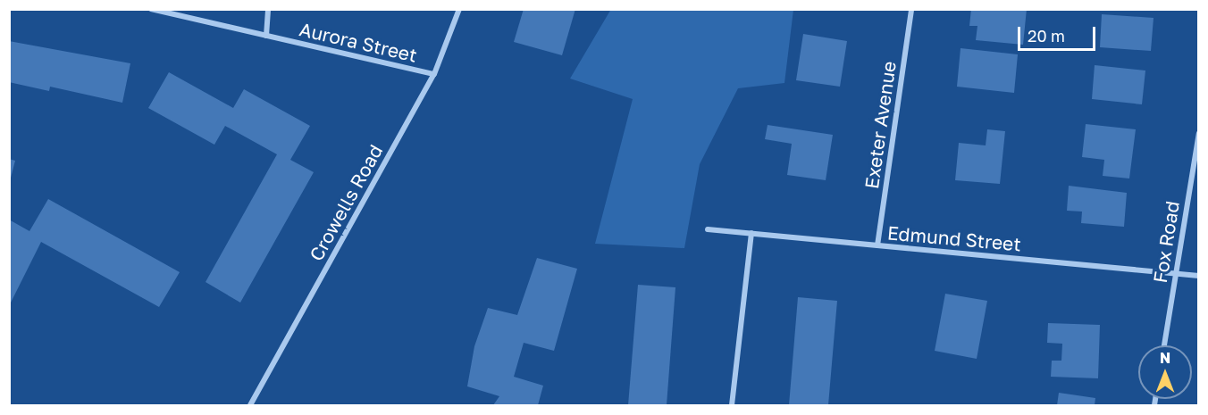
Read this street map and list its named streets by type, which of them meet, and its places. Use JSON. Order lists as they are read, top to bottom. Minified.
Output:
{"streets":{"street":["Aurora Street","Exeter Avenue","Crowells Road","Edmund Street","Fox Road"]},"crossings":[["Aurora Street","Crowells Road"],["Exeter Avenue","Edmund Street"],["Edmund Street","Fox Road"]],"scale_bar":"20 m","north":"top"}
